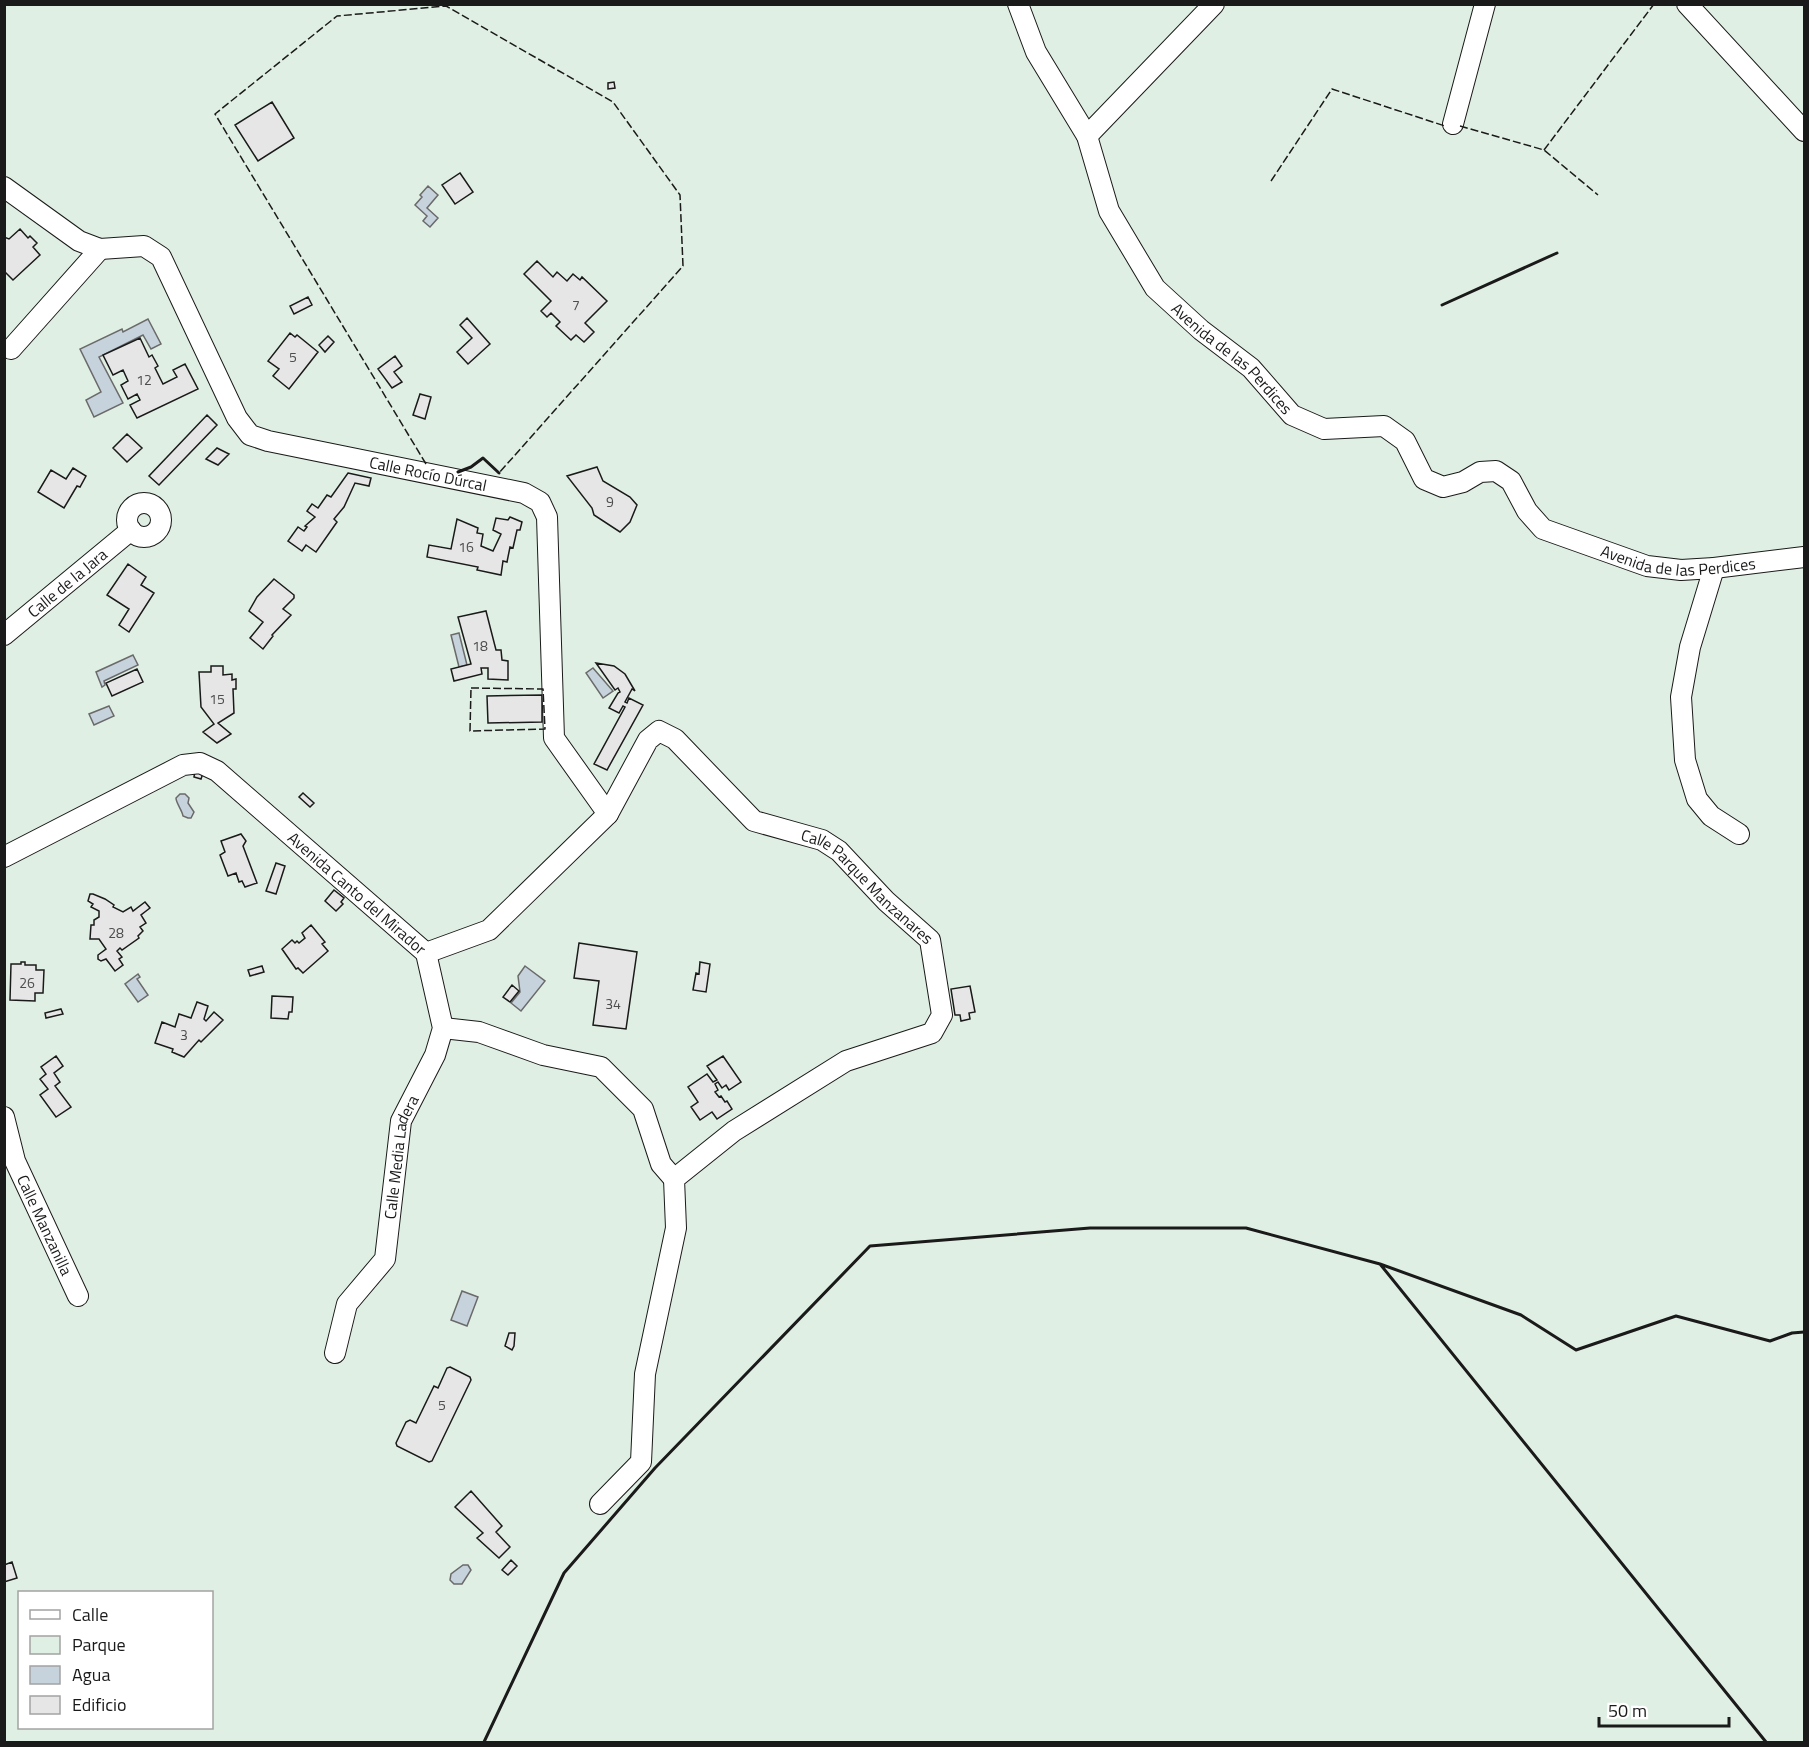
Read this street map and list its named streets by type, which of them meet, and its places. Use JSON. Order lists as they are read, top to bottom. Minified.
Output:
{"streets":{"street":["Avenida de las Perdices","Calle Rocío Dúrcal","Calle de la Jara","Calle Parque Manzanares","Avenida Canto del Mirador","Calle Media Ladera","Calle Manzanilla"]},"crossings":[["Calle Rocío Dúrcal","Avenida Canto del Mirador"],["Calle Parque Manzanares","Avenida Canto del Mirador"],["Avenida Canto del Mirador","Calle Media Ladera"]],"house_numbers":["7","5","12","9","16","18","15","28","26","34","3","5"],"legend":["Calle","Parque","Agua","Edificio"],"scale_bar":"50 m"}
